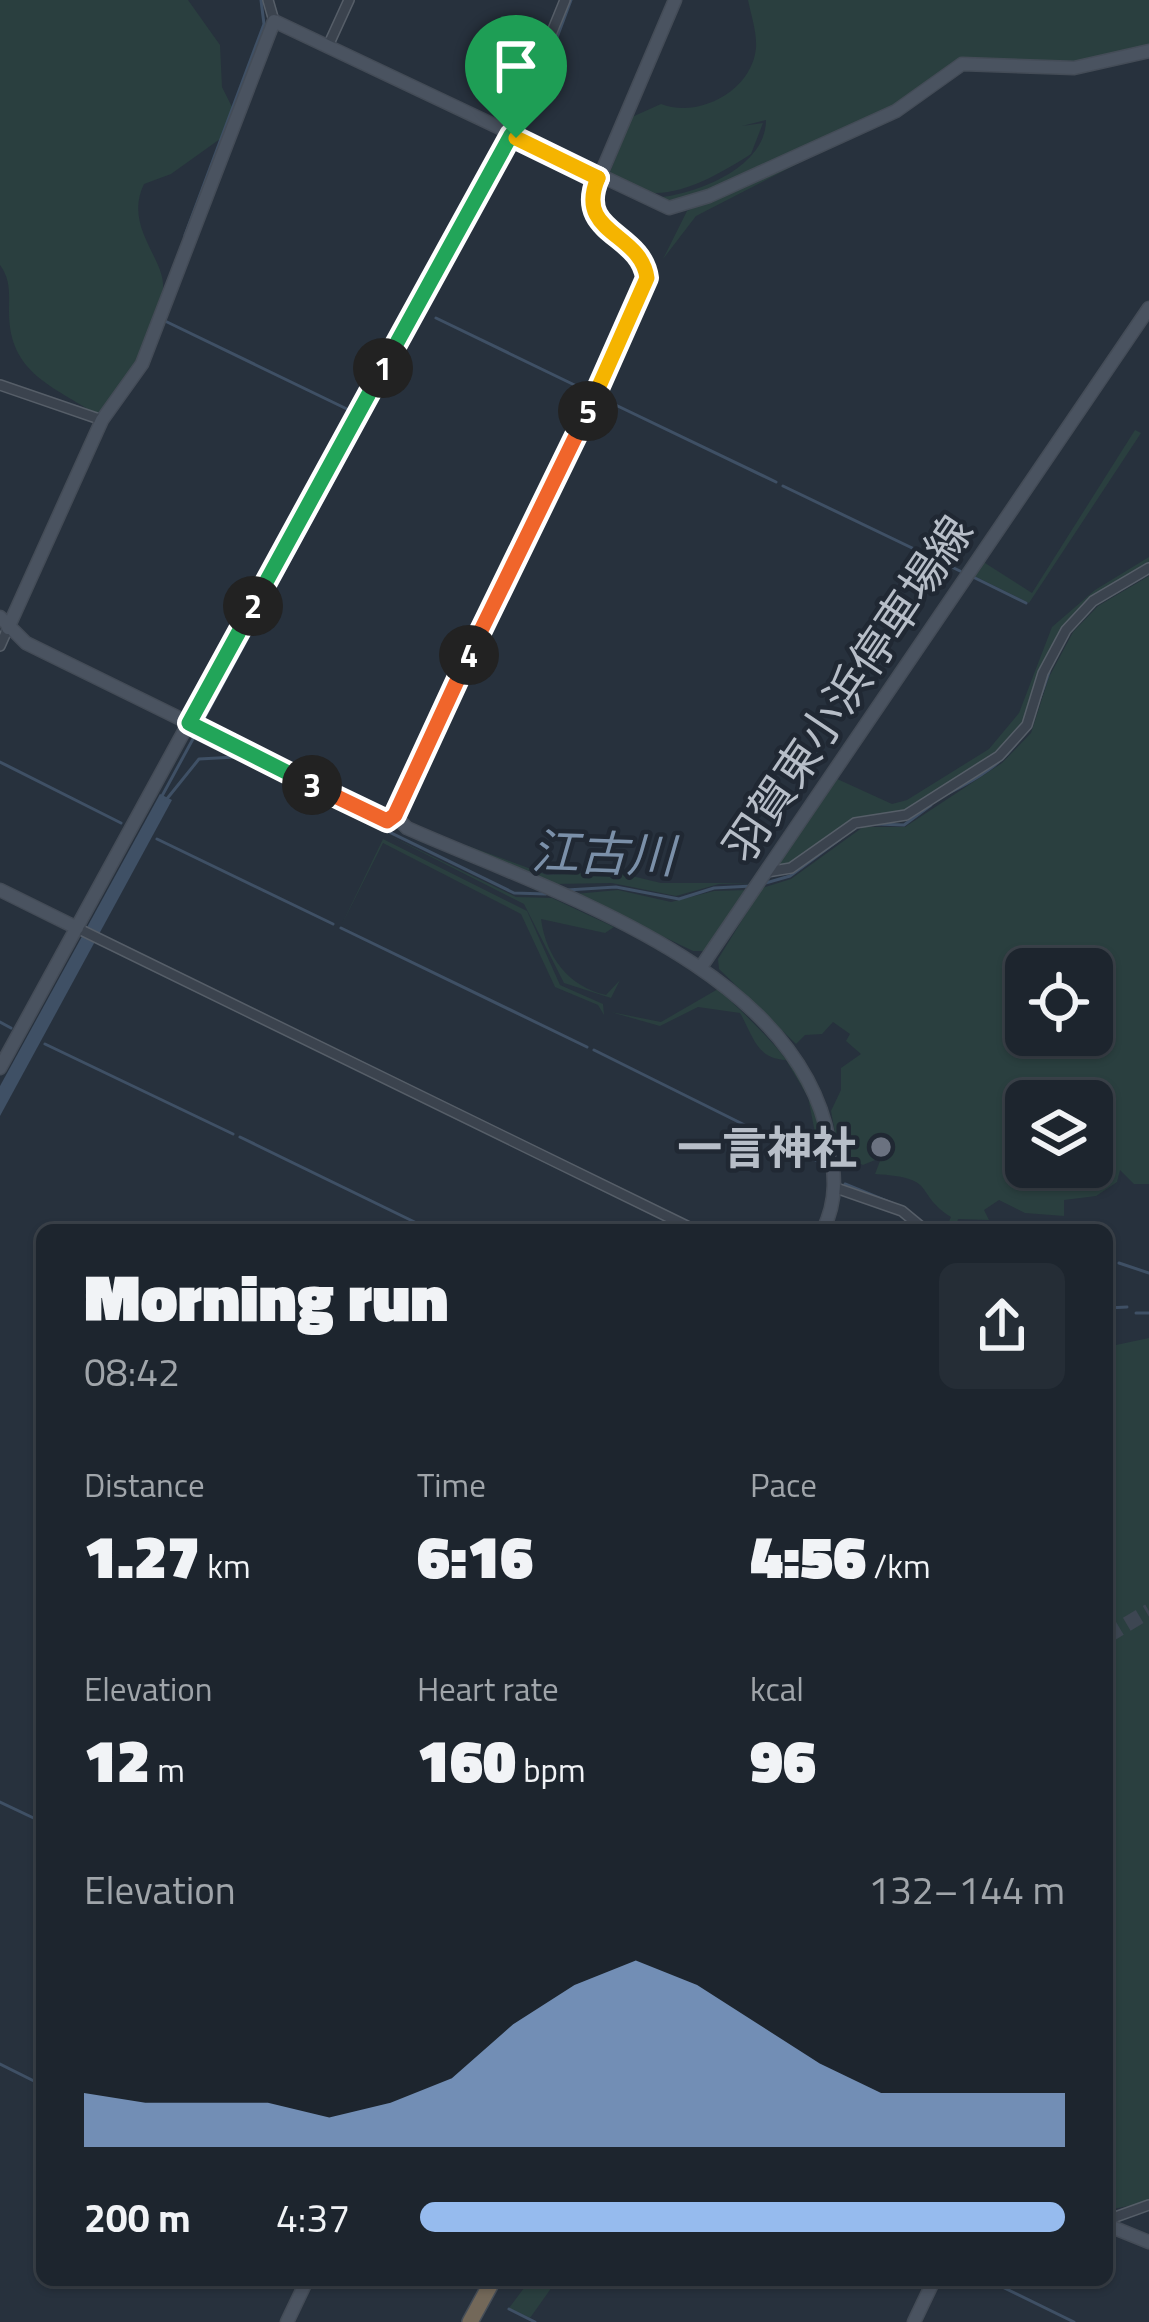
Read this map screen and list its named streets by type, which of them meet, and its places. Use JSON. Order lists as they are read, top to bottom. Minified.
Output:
{"streets":{"main road":["羽賀東小浜停車場線"]},"water":["江古川"],"places":["一言神社"],"page":{"pins":["1","5","2","4","3"],"heading":["Morning run","08:42"],"stats":[["Distance","1.27 km"],["Time","6:16"],["Pace","4:56 /km"],["Elevation","12 m"],["Heart rate","160 bpm"],["kcal","96"]],"chart":["Elevation","132–144 m"],"list":[{"name":"200 m","note":"4:37"}]}}
